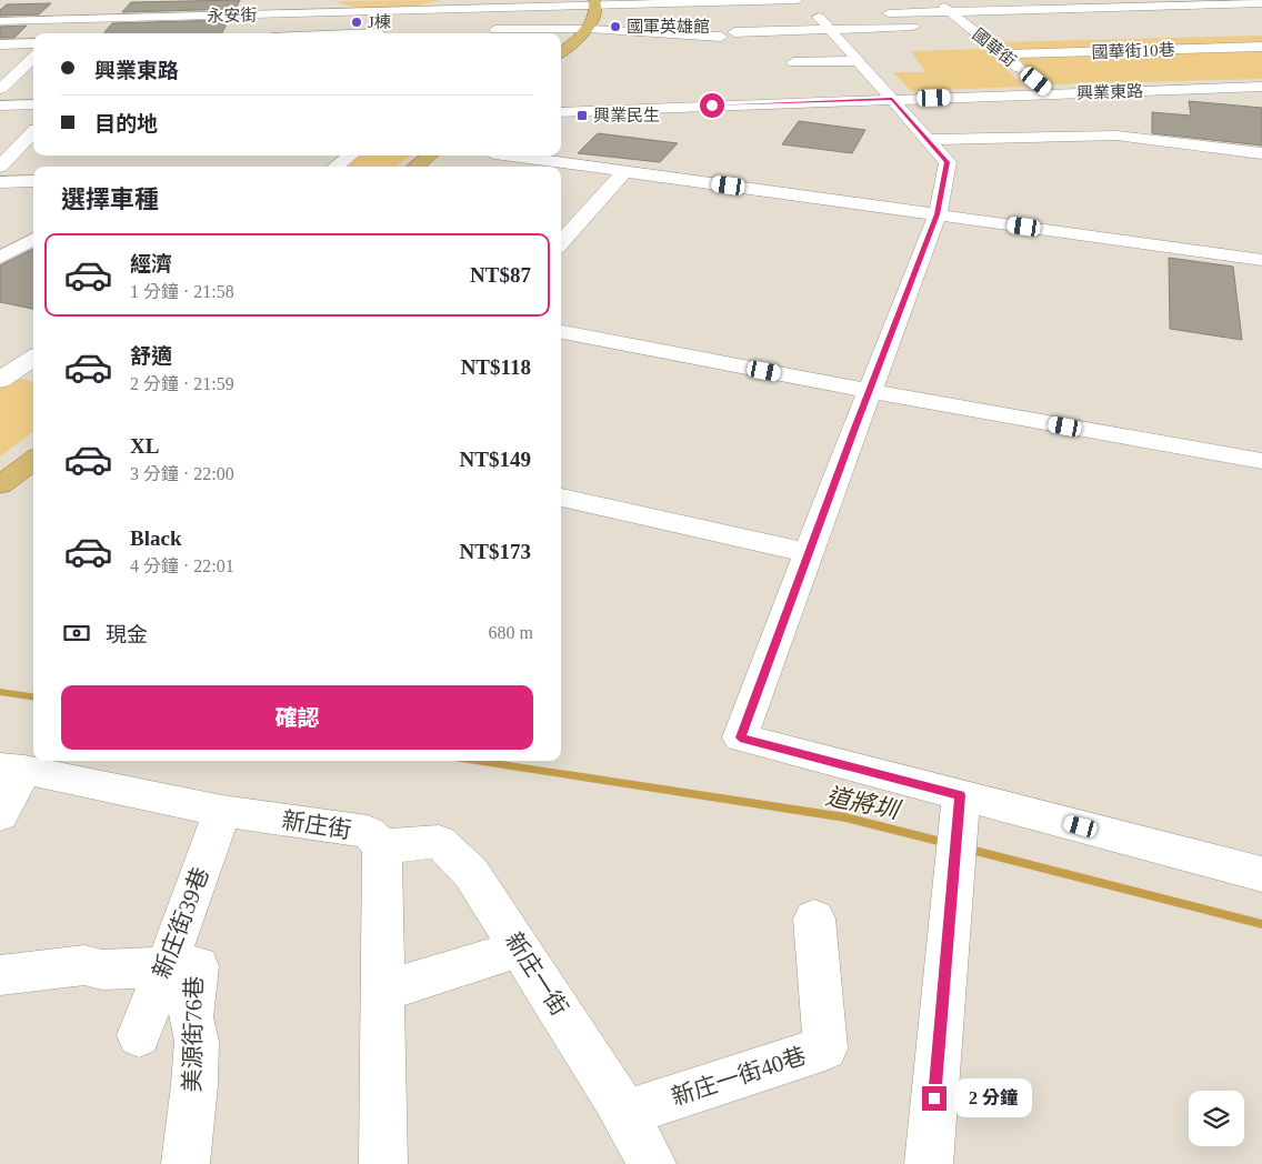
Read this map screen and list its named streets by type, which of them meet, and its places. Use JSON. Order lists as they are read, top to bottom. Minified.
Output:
{"streets":{"street":["永安街","國華街","國華街10巷","興業東路","新庄街","新庄街39巷","新庄一街","美源街76巷","新庄一街40巷"]},"crossings":[["國華街","國華街10巷"],["國華街","興業東路"],["新庄街","新庄街39巷"],["新庄街","新庄一街"],["新庄街39巷","美源街76巷"],["新庄一街","新庄一街40巷"]],"water":["道將圳"],"places":{"other":["J棟","國軍英雄館"],"transit":["興業民生"]},"page":{"banner":["興業東路","目的地"],"heading":"選擇車種","list":[{"name":"經濟","note":"1 分鐘 · 21:58","value":"NT$87"},{"name":"舒適","note":"2 分鐘 · 21:59","value":"NT$118"},{"name":"XL","note":"3 分鐘 · 22:00","value":"NT$149"},{"name":"Black","note":"4 分鐘 · 22:01","value":"NT$173"}],"pay":["現金","680 m"],"buttons":"確認","bubble":"2 分鐘"}}
